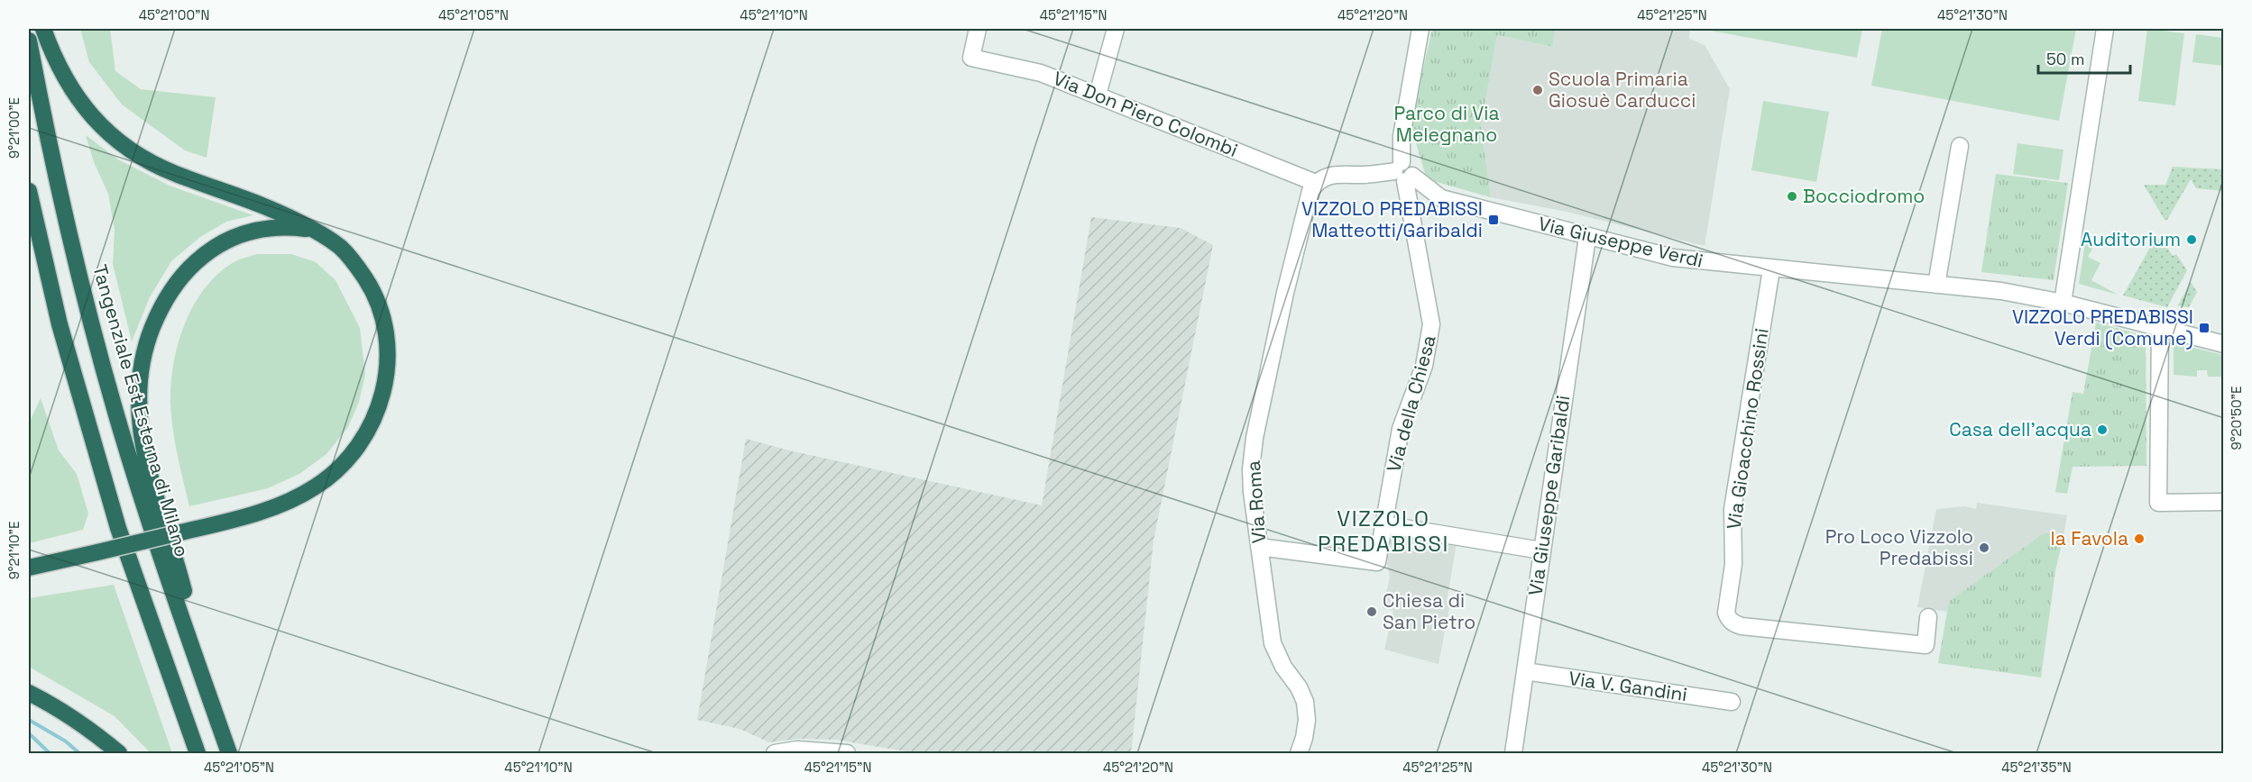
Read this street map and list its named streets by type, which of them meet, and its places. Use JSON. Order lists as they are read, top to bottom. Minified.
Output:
{"streets":{"highway":["Tangenziale Est Esterna di Milano"],"street":["Via Don Piero Colombi","Via Giuseppe Verdi","Via della Chiesa","Via Gioacchino Rossini","Via Giuseppe Garibaldi","Via Roma","Via V. Gandini"]},"crossings":[["Via Don Piero Colombi","Via Roma"],["Via Giuseppe Verdi","Via della Chiesa"],["Via Giuseppe Verdi","Via Gioacchino Rossini"],["Via Giuseppe Verdi","Via Giuseppe Garibaldi"],["Via della Chiesa","Via Roma"],["Via Giuseppe Garibaldi","Via V. Gandini"]],"districts":["VIZZOLO PREDABISSI"],"parks":["Parco di Via Melegnano"],"places":{"other":["Scuola Primaria Giosuè Carducci","Bocciodromo","Auditorium","Casa dell'acqua","la Favola","Pro Loco Vizzolo Predabissi","Chiesa di San Pietro"],"transit":["VIZZOLO PREDABISSI Matteotti/Garibaldi","VIZZOLO PREDABISSI Verdi (Comune)"]},"scale_bar":"50 m","coordinates":["45°21'00\"N","45°21'05\"N","45°21'10\"N","45°21'15\"N","45°21'20\"N","45°21'25\"N","45°21'30\"N","9°21'00\"E","9°20'50\"E","9°21'10\"E","45°21'35\"N"]}
